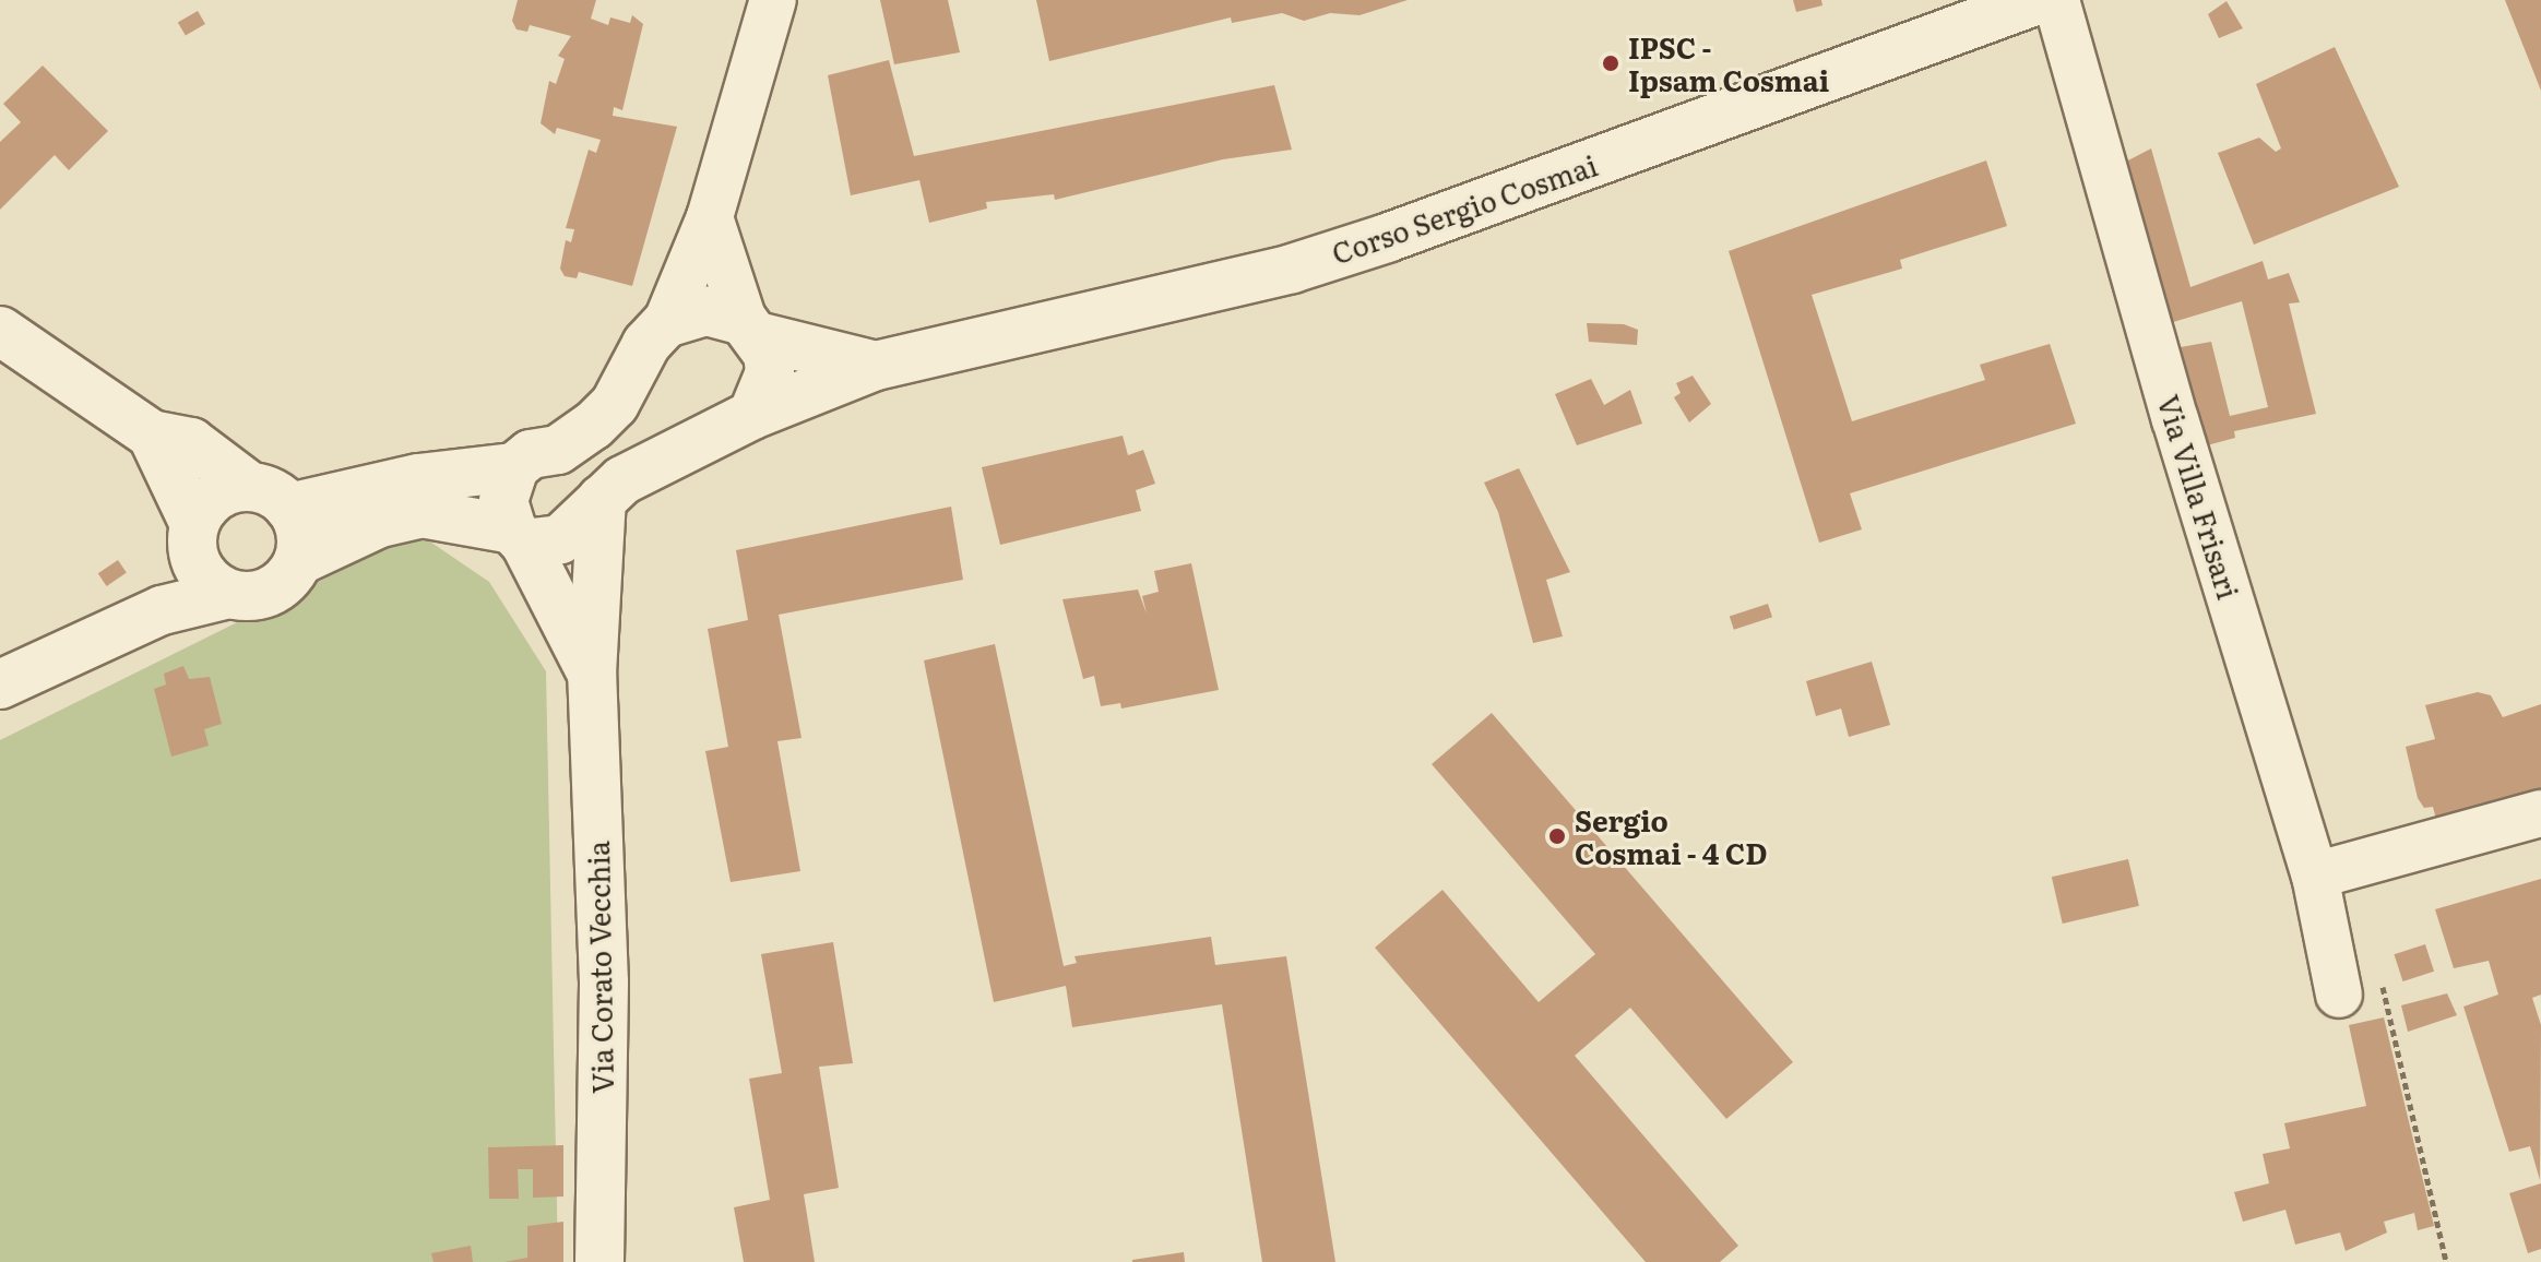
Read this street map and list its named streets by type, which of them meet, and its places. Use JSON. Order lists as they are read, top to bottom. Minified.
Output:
{"streets":{"main road":["Corso Sergio Cosmai","Via Corato Vecchia"],"street":["Via Villa Frisari"]},"crossings":[["Corso Sergio Cosmai","Via Corato Vecchia"]],"places":["IPSC - Ipsam Cosmai","Sergio Cosmai - 4 CD"]}
